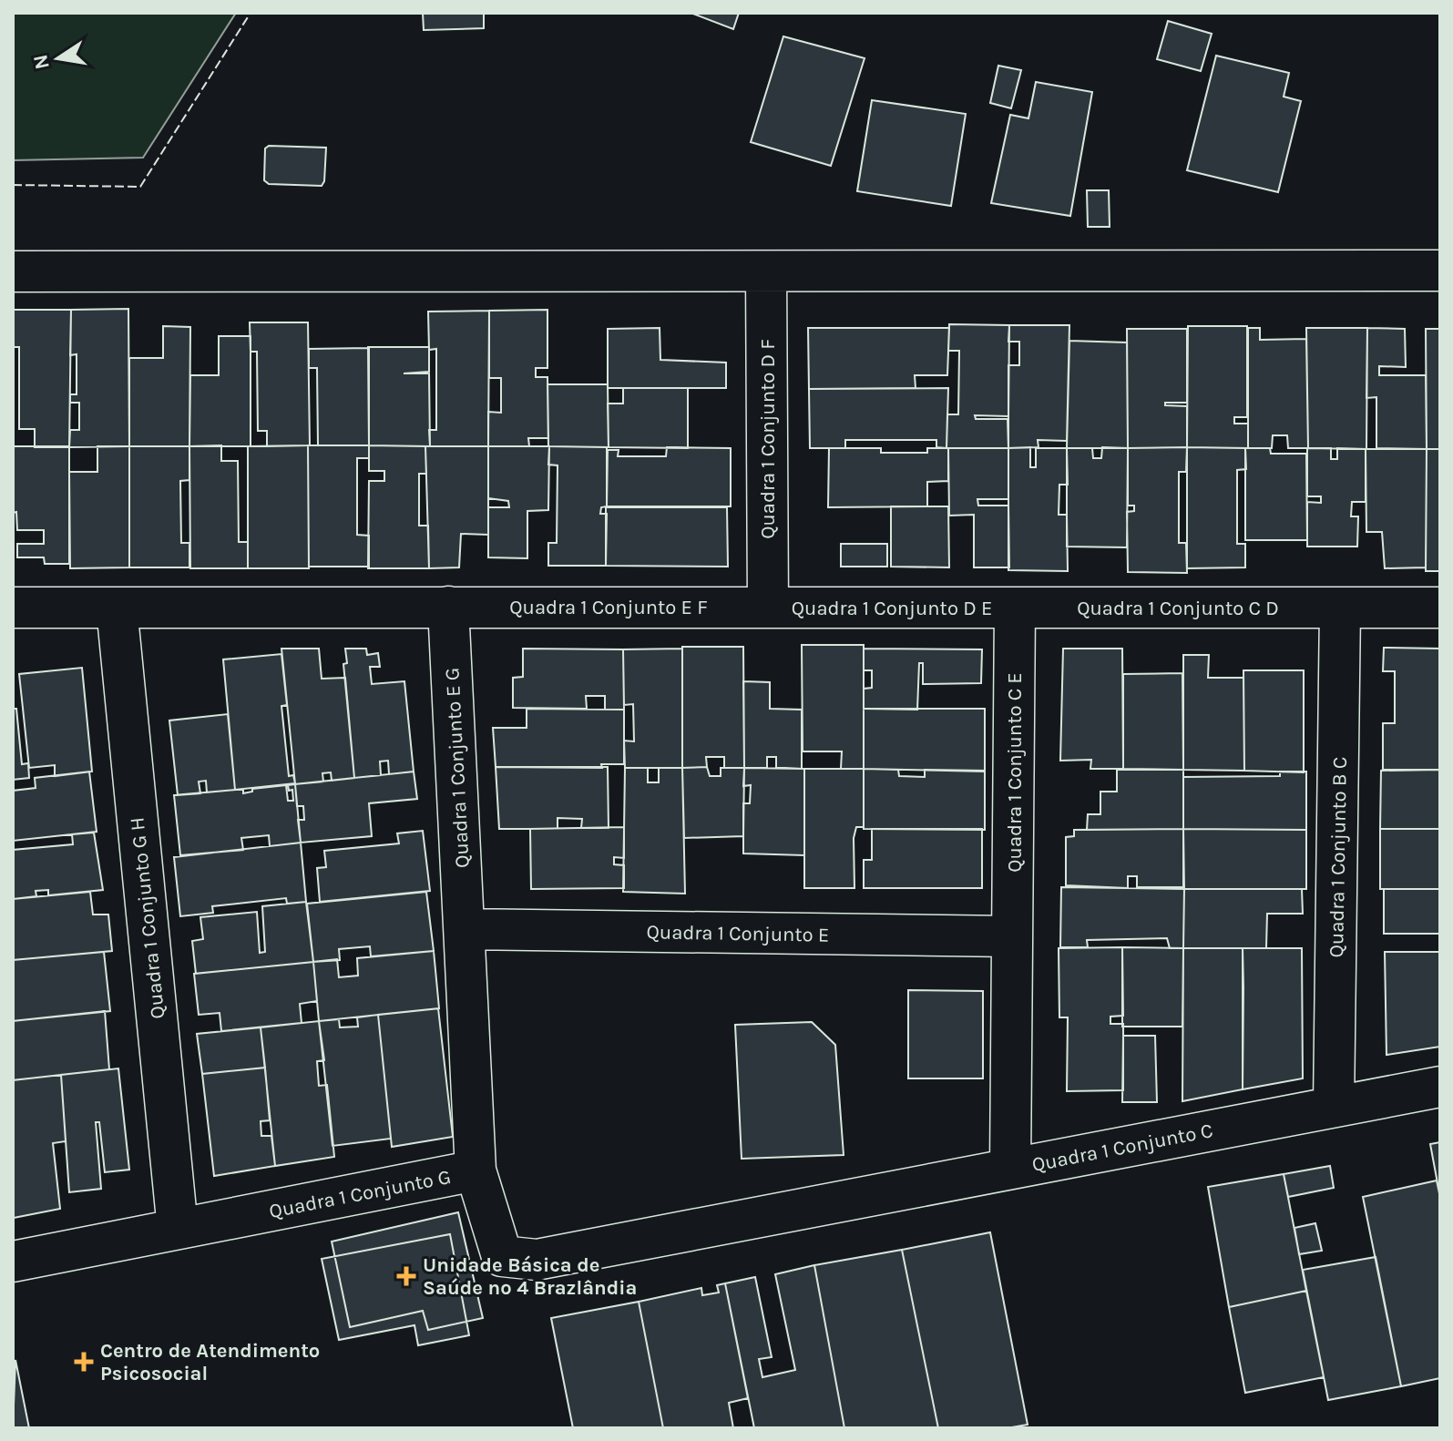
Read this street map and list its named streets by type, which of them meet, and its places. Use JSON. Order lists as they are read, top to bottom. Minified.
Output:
{"streets":{"street":["Quadra 1 Conjunto D F","Quadra 1 Conjunto E F","Quadra 1 Conjunto D E","Quadra 1 Conjunto C D","Quadra 1 Conjunto E G","Quadra 1 Conjunto C E","Quadra 1 Conjunto B C","Quadra 1 Conjunto G H","Quadra 1 Conjunto E","Quadra 1 Conjunto C","Quadra 1 Conjunto G"]},"crossings":[["Quadra 1 Conjunto D F","Quadra 1 Conjunto E F"],["Quadra 1 Conjunto D F","Quadra 1 Conjunto D E"],["Quadra 1 Conjunto E F","Quadra 1 Conjunto D E"],["Quadra 1 Conjunto E F","Quadra 1 Conjunto E G"],["Quadra 1 Conjunto E F","Quadra 1 Conjunto G H"],["Quadra 1 Conjunto D E","Quadra 1 Conjunto C D"],["Quadra 1 Conjunto D E","Quadra 1 Conjunto C E"],["Quadra 1 Conjunto C D","Quadra 1 Conjunto C E"],["Quadra 1 Conjunto C D","Quadra 1 Conjunto B C"],["Quadra 1 Conjunto E G","Quadra 1 Conjunto E"],["Quadra 1 Conjunto E G","Quadra 1 Conjunto G"],["Quadra 1 Conjunto C E","Quadra 1 Conjunto E"],["Quadra 1 Conjunto C E","Quadra 1 Conjunto C"],["Quadra 1 Conjunto B C","Quadra 1 Conjunto C"],["Quadra 1 Conjunto G H","Quadra 1 Conjunto G"],["Quadra 1 Conjunto E","Quadra 1 Conjunto C"],["Quadra 1 Conjunto E","Quadra 1 Conjunto G"]],"places":{"health":["Unidade Básica de Saúde nº 4 Brazlândia","Centro de Atendimento Psicosocial"]},"north":"left"}
